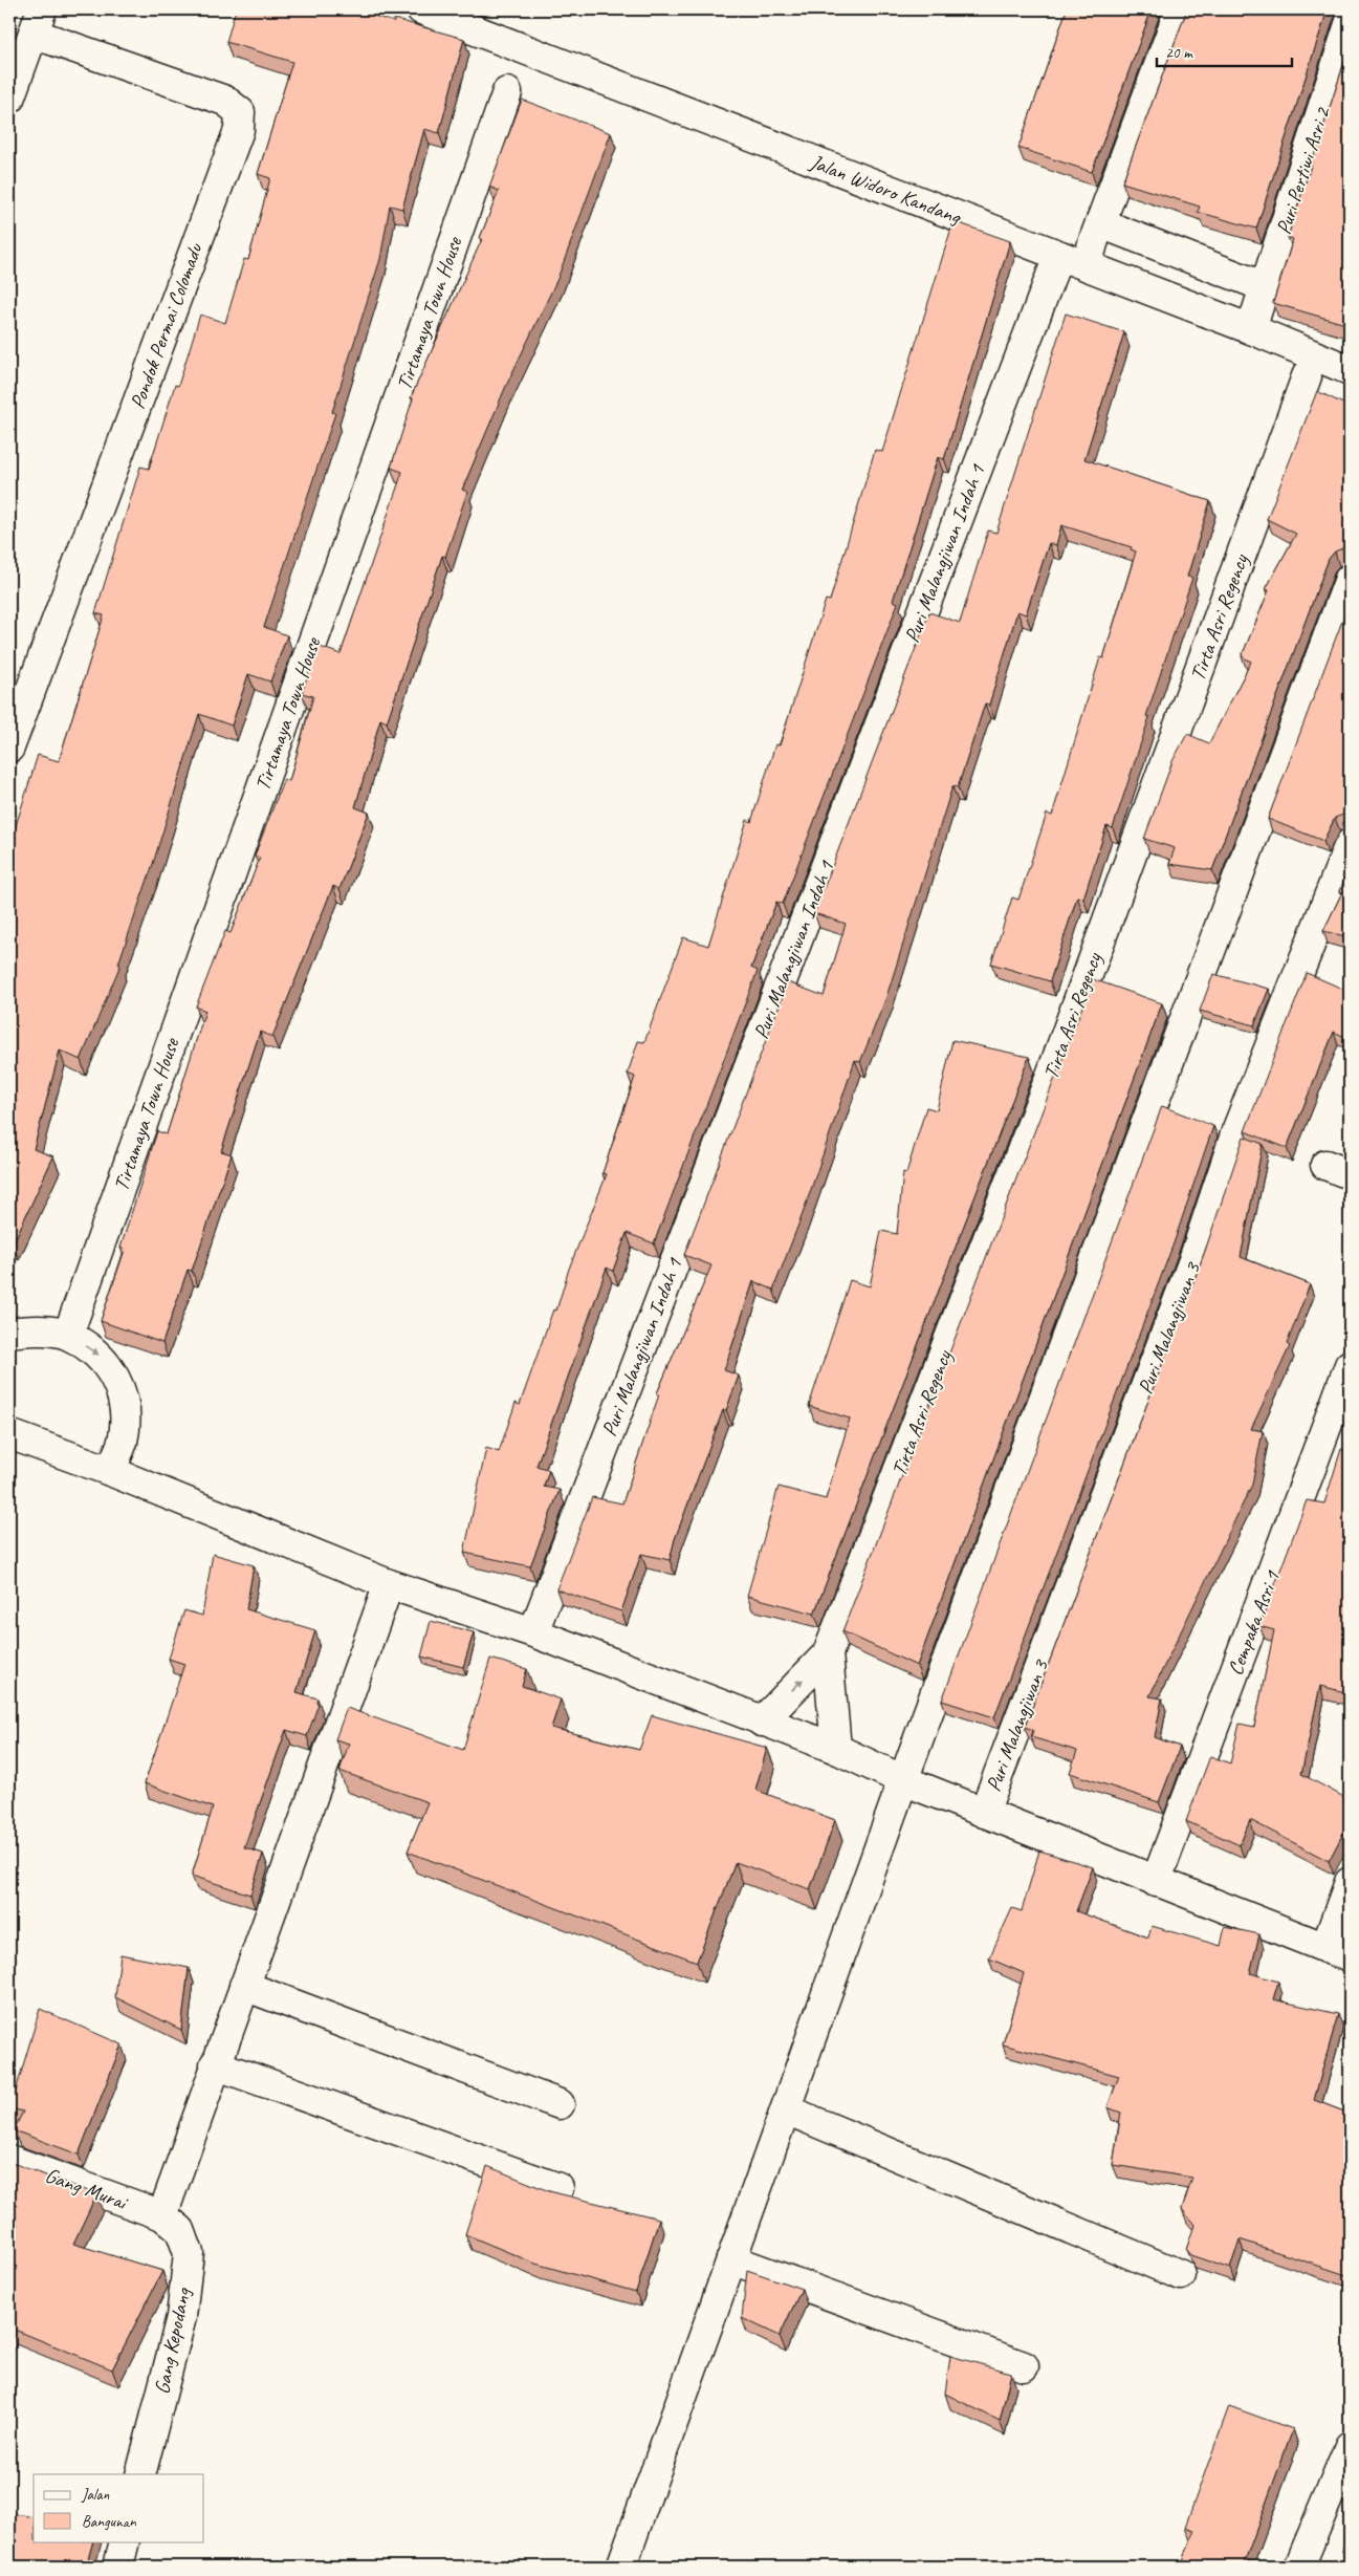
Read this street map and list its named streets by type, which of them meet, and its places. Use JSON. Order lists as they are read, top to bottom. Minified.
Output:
{"streets":{"street":["Puri Pertiwi Asri 2","Jalan Widoro Kandang","Tirtamaya Town House","Pondok Permai Colomadu","Puri Malangjiwan Indah 1","Tirta Asri Regency","Puri Malangjiwan 3","Cempaka Asri 1","Gang Murai","Gang Kepodang"]},"crossings":[["Puri Pertiwi Asri 2","Jalan Widoro Kandang"],["Gang Murai","Gang Kepodang"]],"legend":["Jalan","Bangunan"],"scale_bar":"20 m"}
